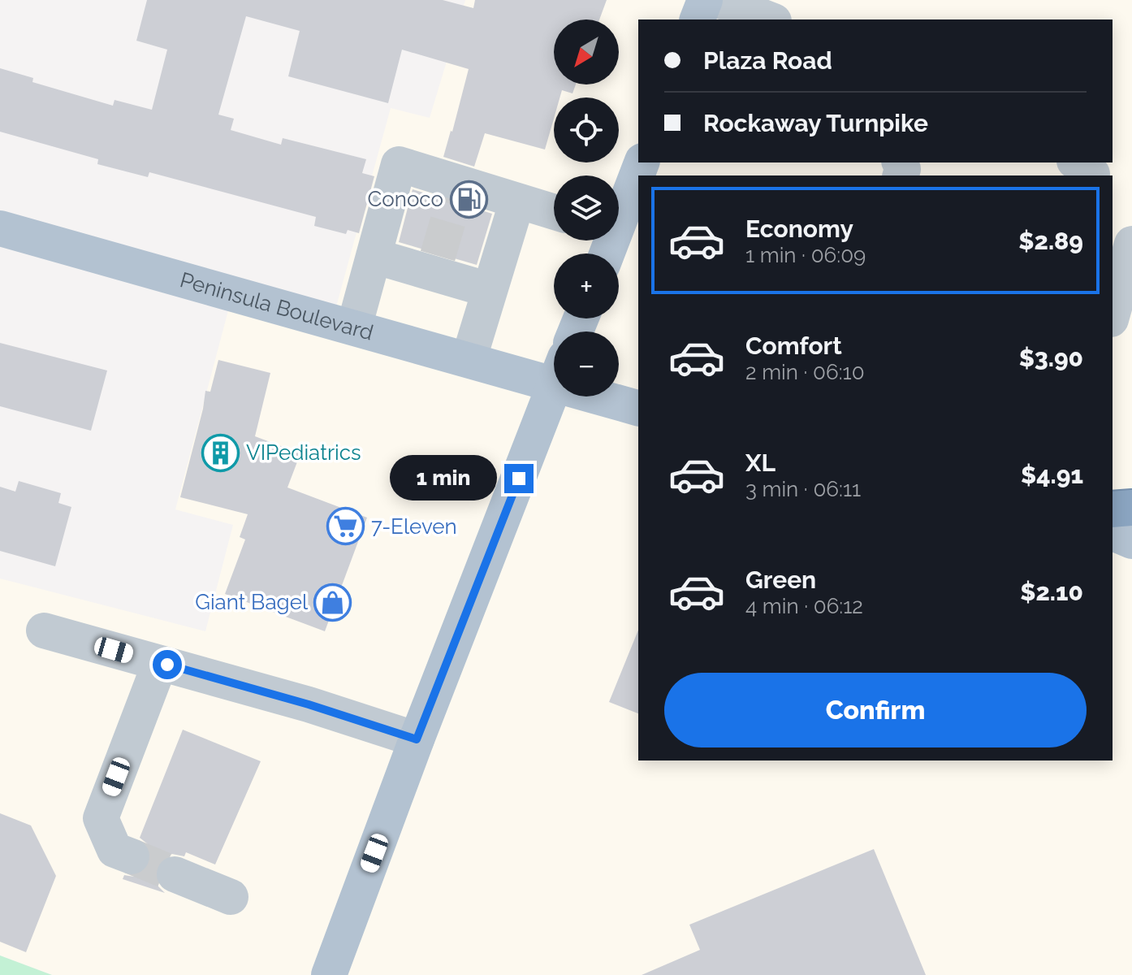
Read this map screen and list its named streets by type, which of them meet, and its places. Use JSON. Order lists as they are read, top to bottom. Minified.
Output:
{"streets":{"main road":["Peninsula Boulevard"]},"places":{"fuel station":["Conoco"],"building":["VIPediatrics"],"supermarket":["7-Eleven"],"shop":["Giant Bagel"]},"north":"bottom left","page":{"map_buttons":["+","−"],"banner":["Plaza Road","Rockaway Turnpike"],"list":[{"name":"Economy","note":"1 min · 06:09","value":"$2.89"},{"name":"Comfort","note":"2 min · 06:10","value":"$3.90"},{"name":"XL","note":"3 min · 06:11","value":"$4.91"},{"name":"Green","note":"4 min · 06:12","value":"$2.10"}],"bubble":"1 min","buttons":"Confirm"}}
